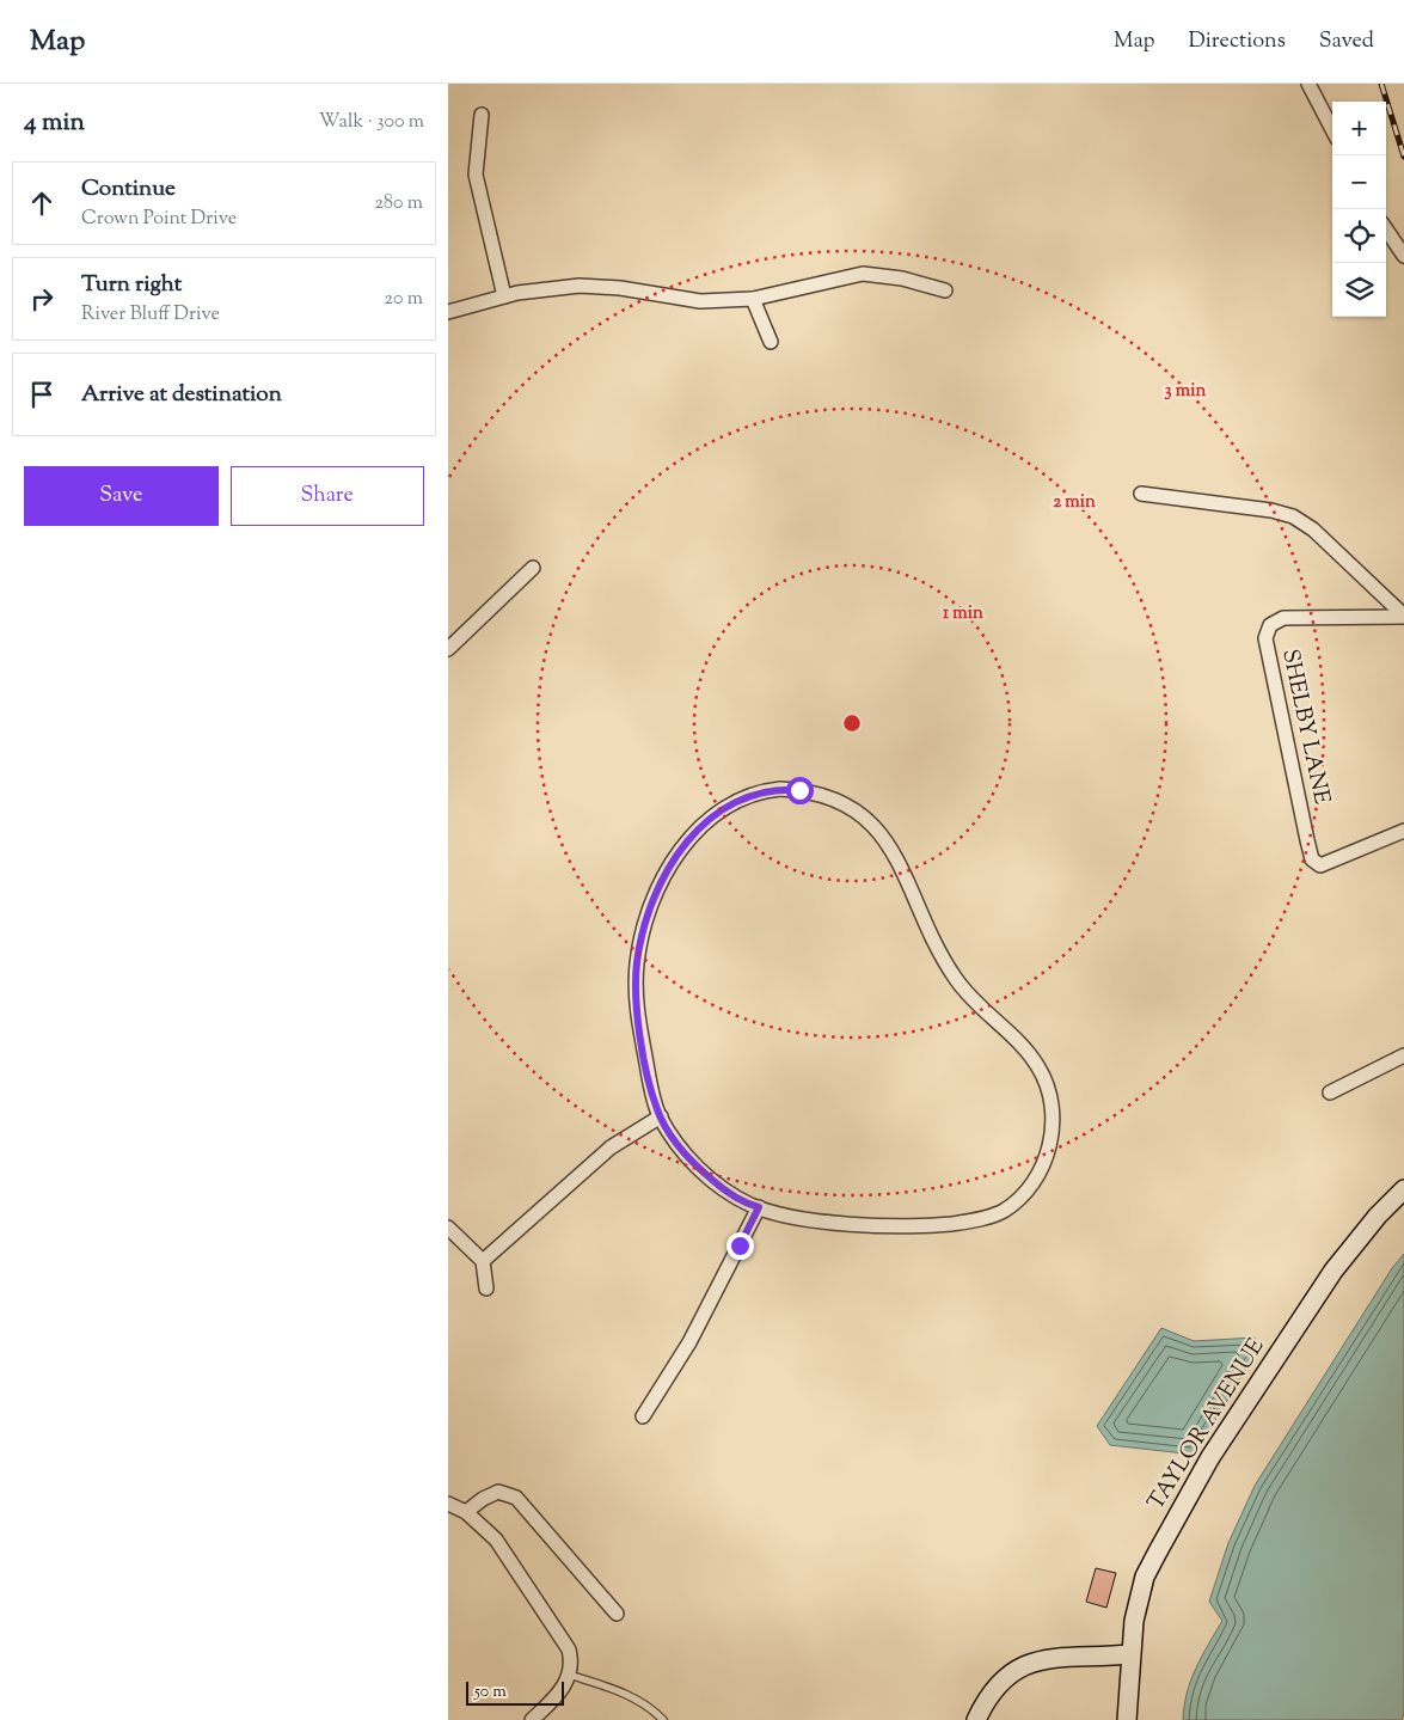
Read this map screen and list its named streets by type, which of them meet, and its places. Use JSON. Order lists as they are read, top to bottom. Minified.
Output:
{"streets":{"main road":["TAYLOR AVENUE"],"street":["SHELBY LANE"]},"scale_bar":"50 m","page":{"header":"Map","nav":["Map","Directions","Saved"],"heading":["4 min","Walk · 300 m"],"map_buttons":["+","−"],"list":[["Continue","Crown Point Drive","280 m"],["Turn right","River Bluff Drive","20 m"],"Arrive at destination"],"buttons":["Save","Share"],"scale":"50 m"},"rings":["3 min","2 min","1 min"]}
